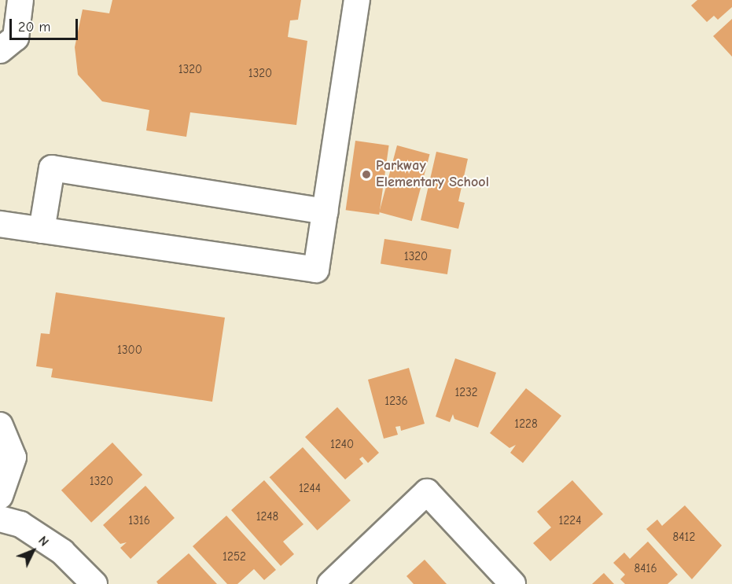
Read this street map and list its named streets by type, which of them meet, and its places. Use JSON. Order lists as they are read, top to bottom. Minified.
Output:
{"places":["Parkway Elementary School"],"house_numbers":["1320","1320","1320","1300","1232","1236","1228","1240","1320","1244","1248","1316","1224","8412","1252","8416"],"scale_bar":"20 m","north":"top right"}
